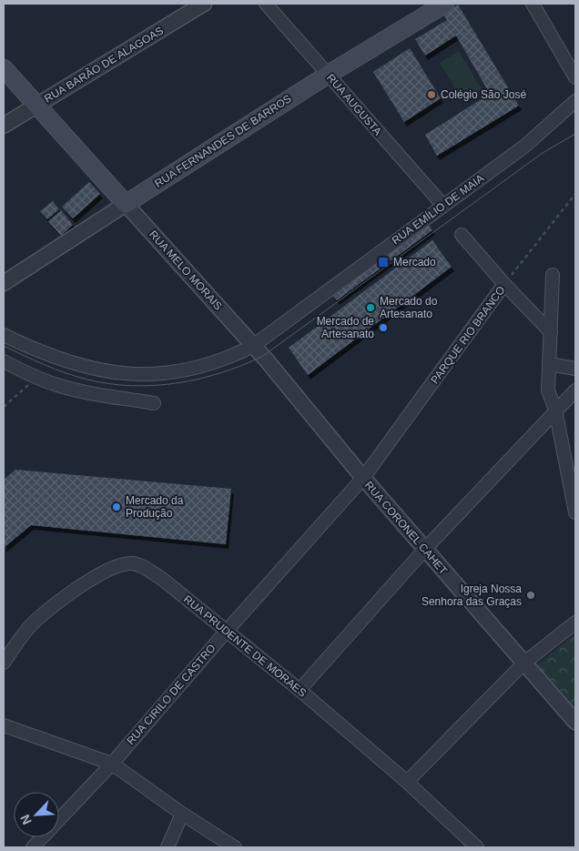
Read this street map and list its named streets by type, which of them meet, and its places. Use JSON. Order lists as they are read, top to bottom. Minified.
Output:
{"streets":{"main road":["RUA FERNANDES DE BARROS","RUA MELO MORAIS"],"street":["RUA BARÃO DE ALAGOAS","RUA AUGUSTA","RUA EMÍLIO DE MAIA","PARQUE RIO BRANCO","RUA CORONEL CAHET","RUA PRUDENTE DE MORAES","RUA CIRILO DE CASTRO"]},"crossings":[["RUA BARÃO DE ALAGOAS","RUA MELO MORAIS"],["RUA AUGUSTA","RUA FERNANDES DE BARROS"],["RUA AUGUSTA","RUA EMÍLIO DE MAIA"],["RUA FERNANDES DE BARROS","RUA MELO MORAIS"],["RUA EMÍLIO DE MAIA","RUA MELO MORAIS"],["RUA MELO MORAIS","PARQUE RIO BRANCO"],["RUA MELO MORAIS","RUA CORONEL CAHET"],["RUA MELO MORAIS","RUA CIRILO DE CASTRO"],["PARQUE RIO BRANCO","RUA CORONEL CAHET"],["PARQUE RIO BRANCO","RUA CIRILO DE CASTRO"],["RUA CORONEL CAHET","RUA CIRILO DE CASTRO"],["RUA PRUDENTE DE MORAES","RUA CIRILO DE CASTRO"]],"places":{"other":["Colégio São José","Mercado do Artesanato","Mercado de Artesanato","Mercado da Produção","Igreja Nossa Senhora das Graças"],"transit":["Mercado"]},"north":"bottom left"}
